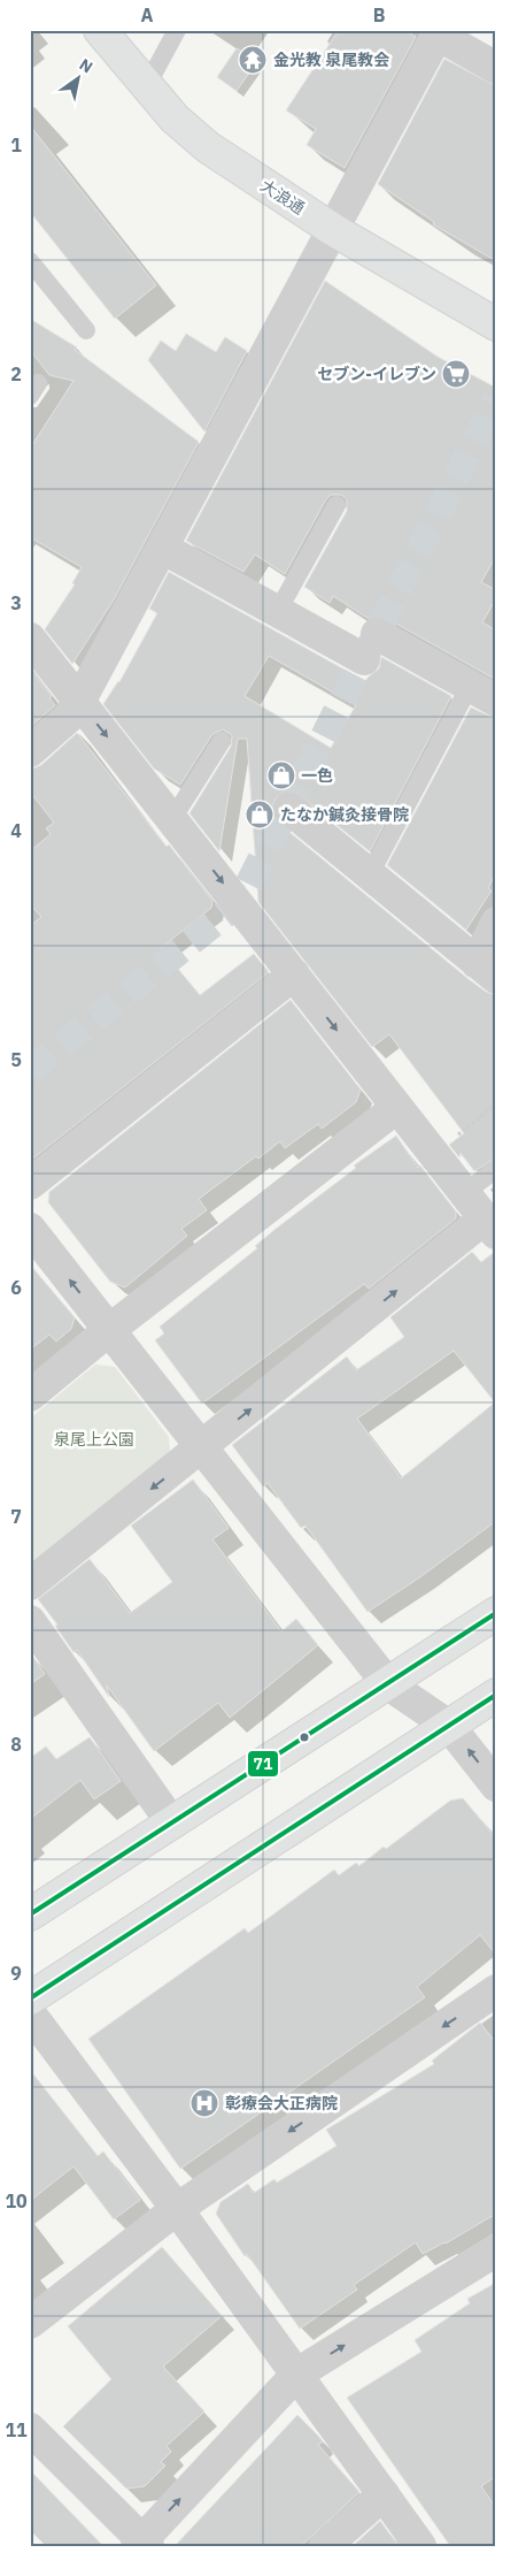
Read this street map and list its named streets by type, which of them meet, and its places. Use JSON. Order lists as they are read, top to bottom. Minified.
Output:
{"streets":{"main road":["大浪通"]},"parks":["泉尾上公園"],"places":{"temple":["金光教 泉尾教会"],"supermarket":["セブン-イレブン"],"shop":["一色","たなか鍼灸接骨院"],"hospital":["彰療会大正病院"]},"lines":["transit line 71"],"north":"top right","grid":{"columns":["A","B"],"rows":["1","2","3","4","5","6","7","8","9","10","11"]}}
